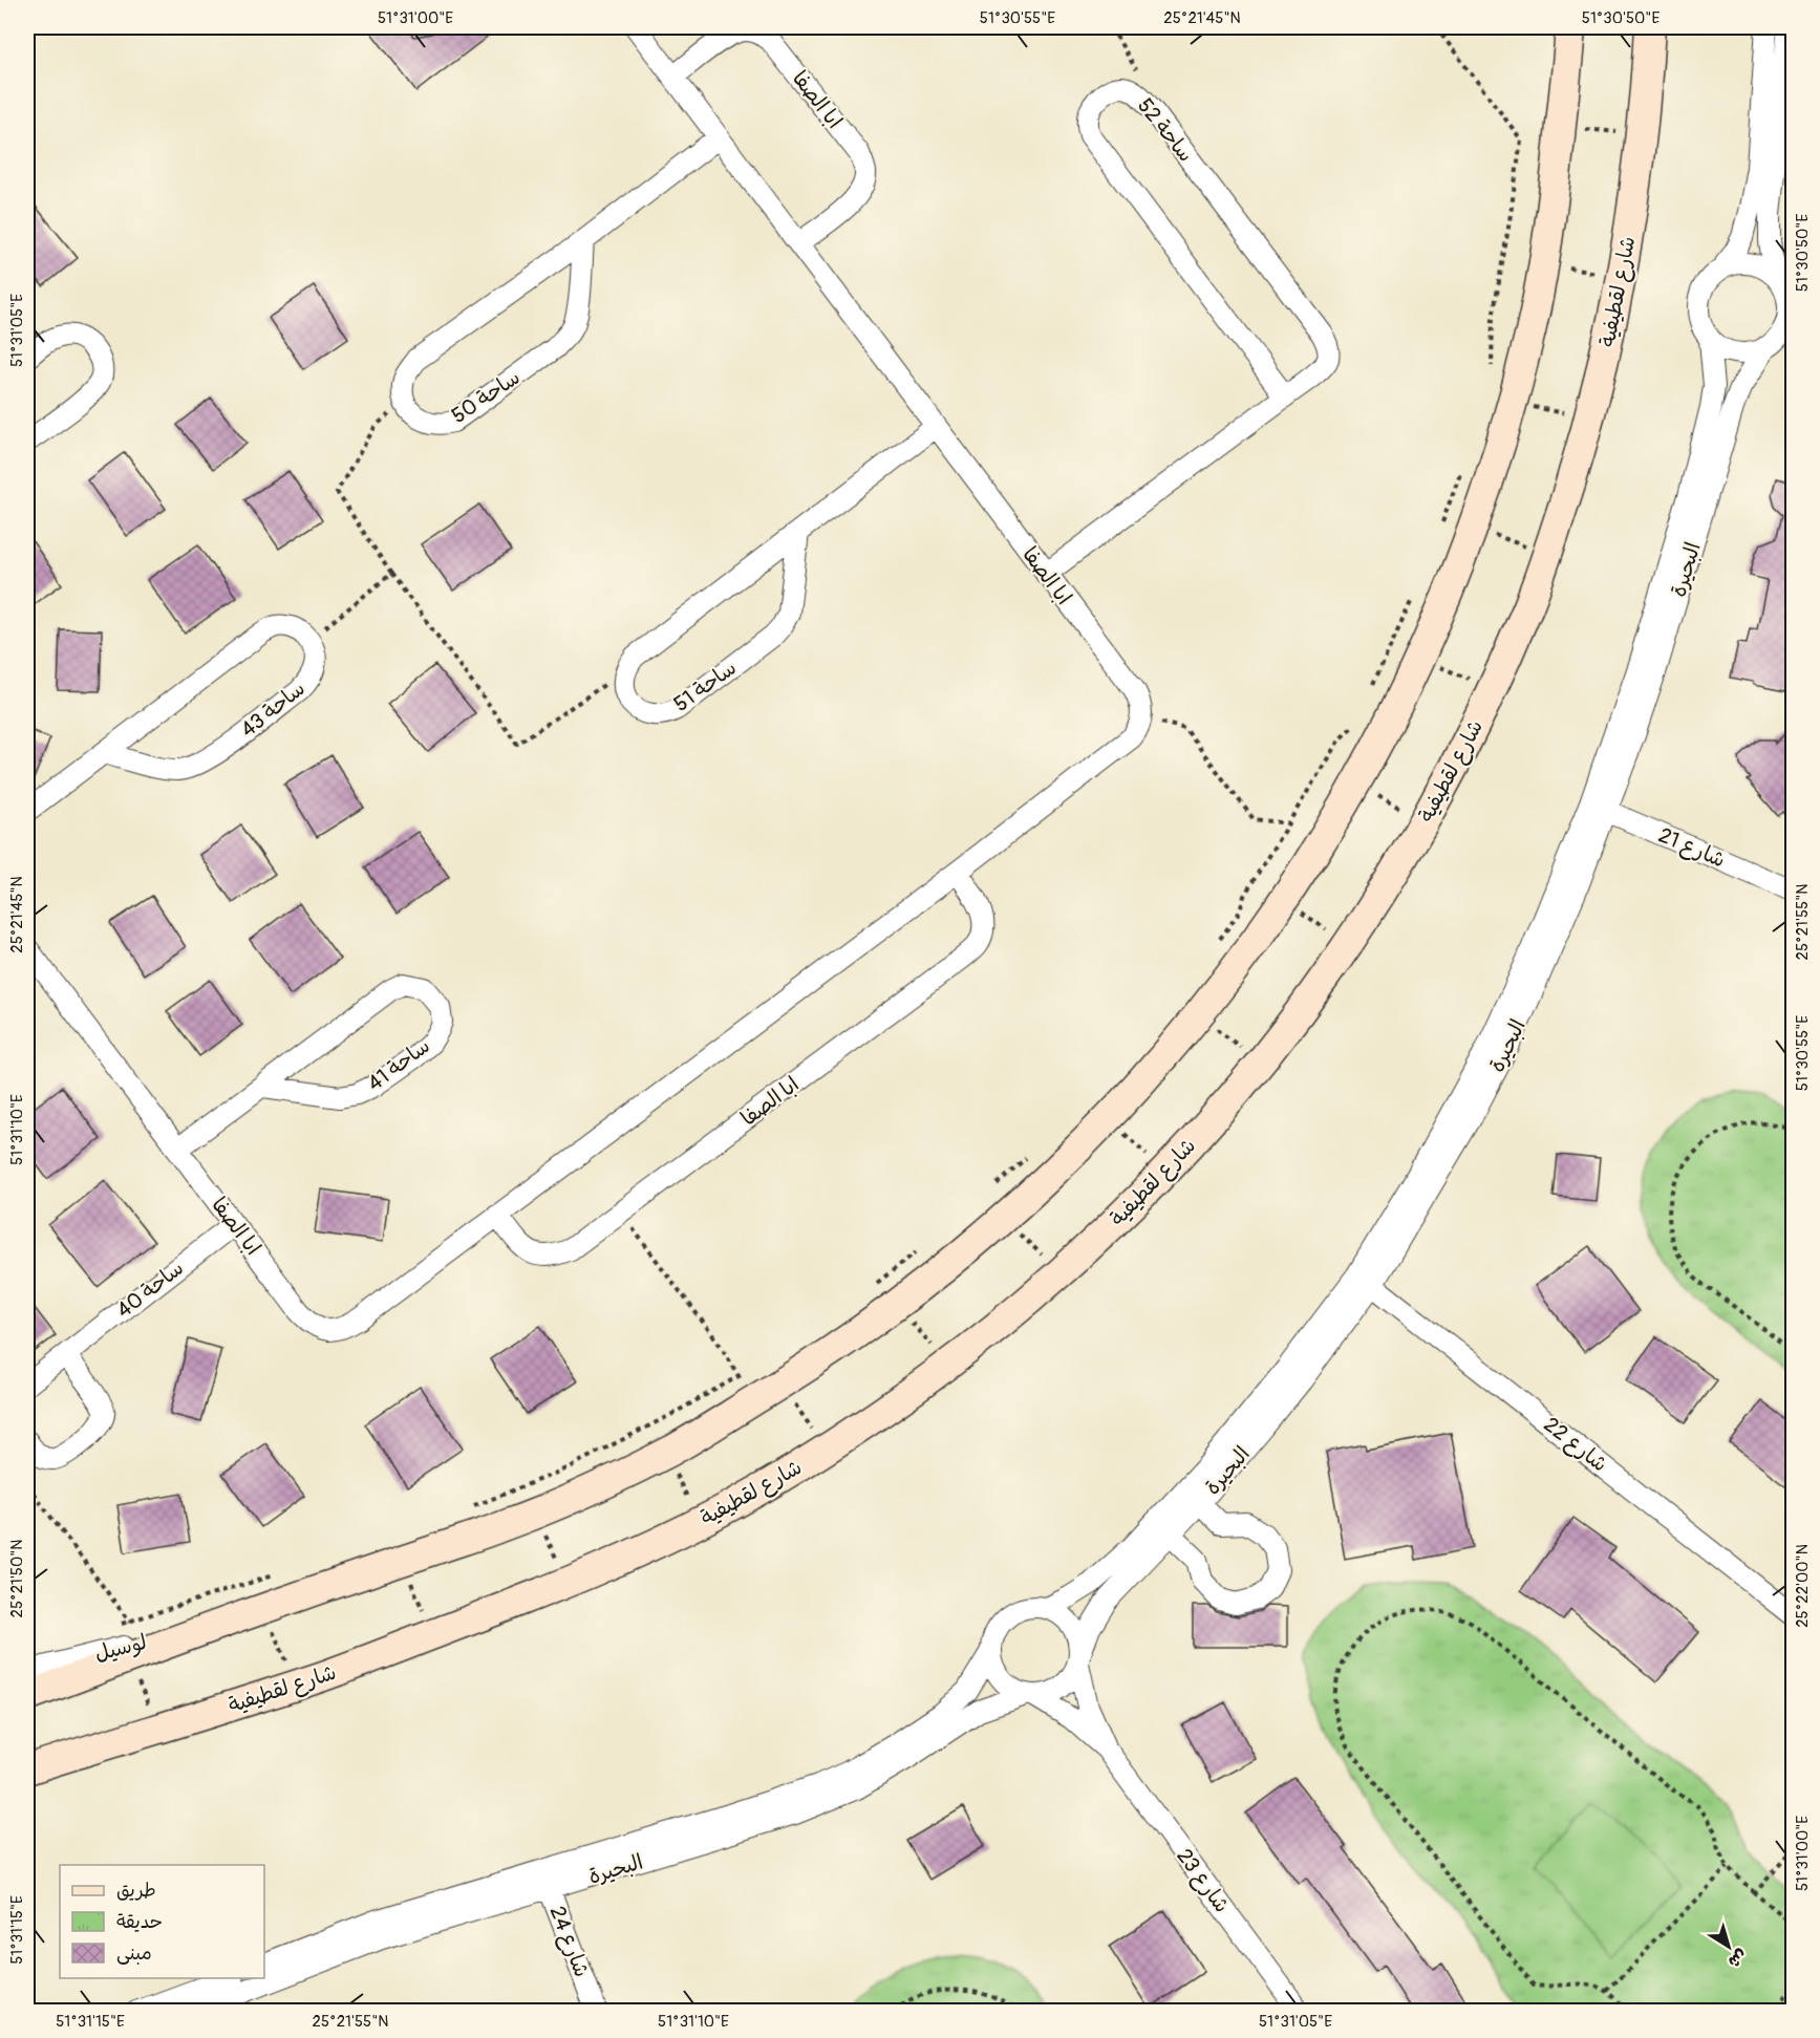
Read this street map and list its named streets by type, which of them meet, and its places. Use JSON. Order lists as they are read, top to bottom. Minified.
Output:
{"streets":{"street":["ابا الصفا","ساحة 52","شارع لقطيفية","ساحة 50","البحيرة","ساحة 51","ساحة 43","شارع 21","ساحة 41","ساحة 40","شارع 22","لوسيل","شارع 23","شارع 24"]},"crossings":[["ابا الصفا","ساحة 52"],["ابا الصفا","ساحة 41"],["ابا الصفا","ساحة 40"],["البحيرة","شارع 21"],["البحيرة","شارع 22"],["البحيرة","شارع 23"],["البحيرة","شارع 24"]],"legend":["طريق","حديقة","مبنى"],"north":"bottom right","coordinates":["51°31'00\"E","51°30'55\"E","25°21'45\"N","51°30'50\"E","51°31'05\"E","25°21'55\"N","51°31'10\"E","25°21'50\"N","25°22'00\"N","51°31'15\"E"]}
